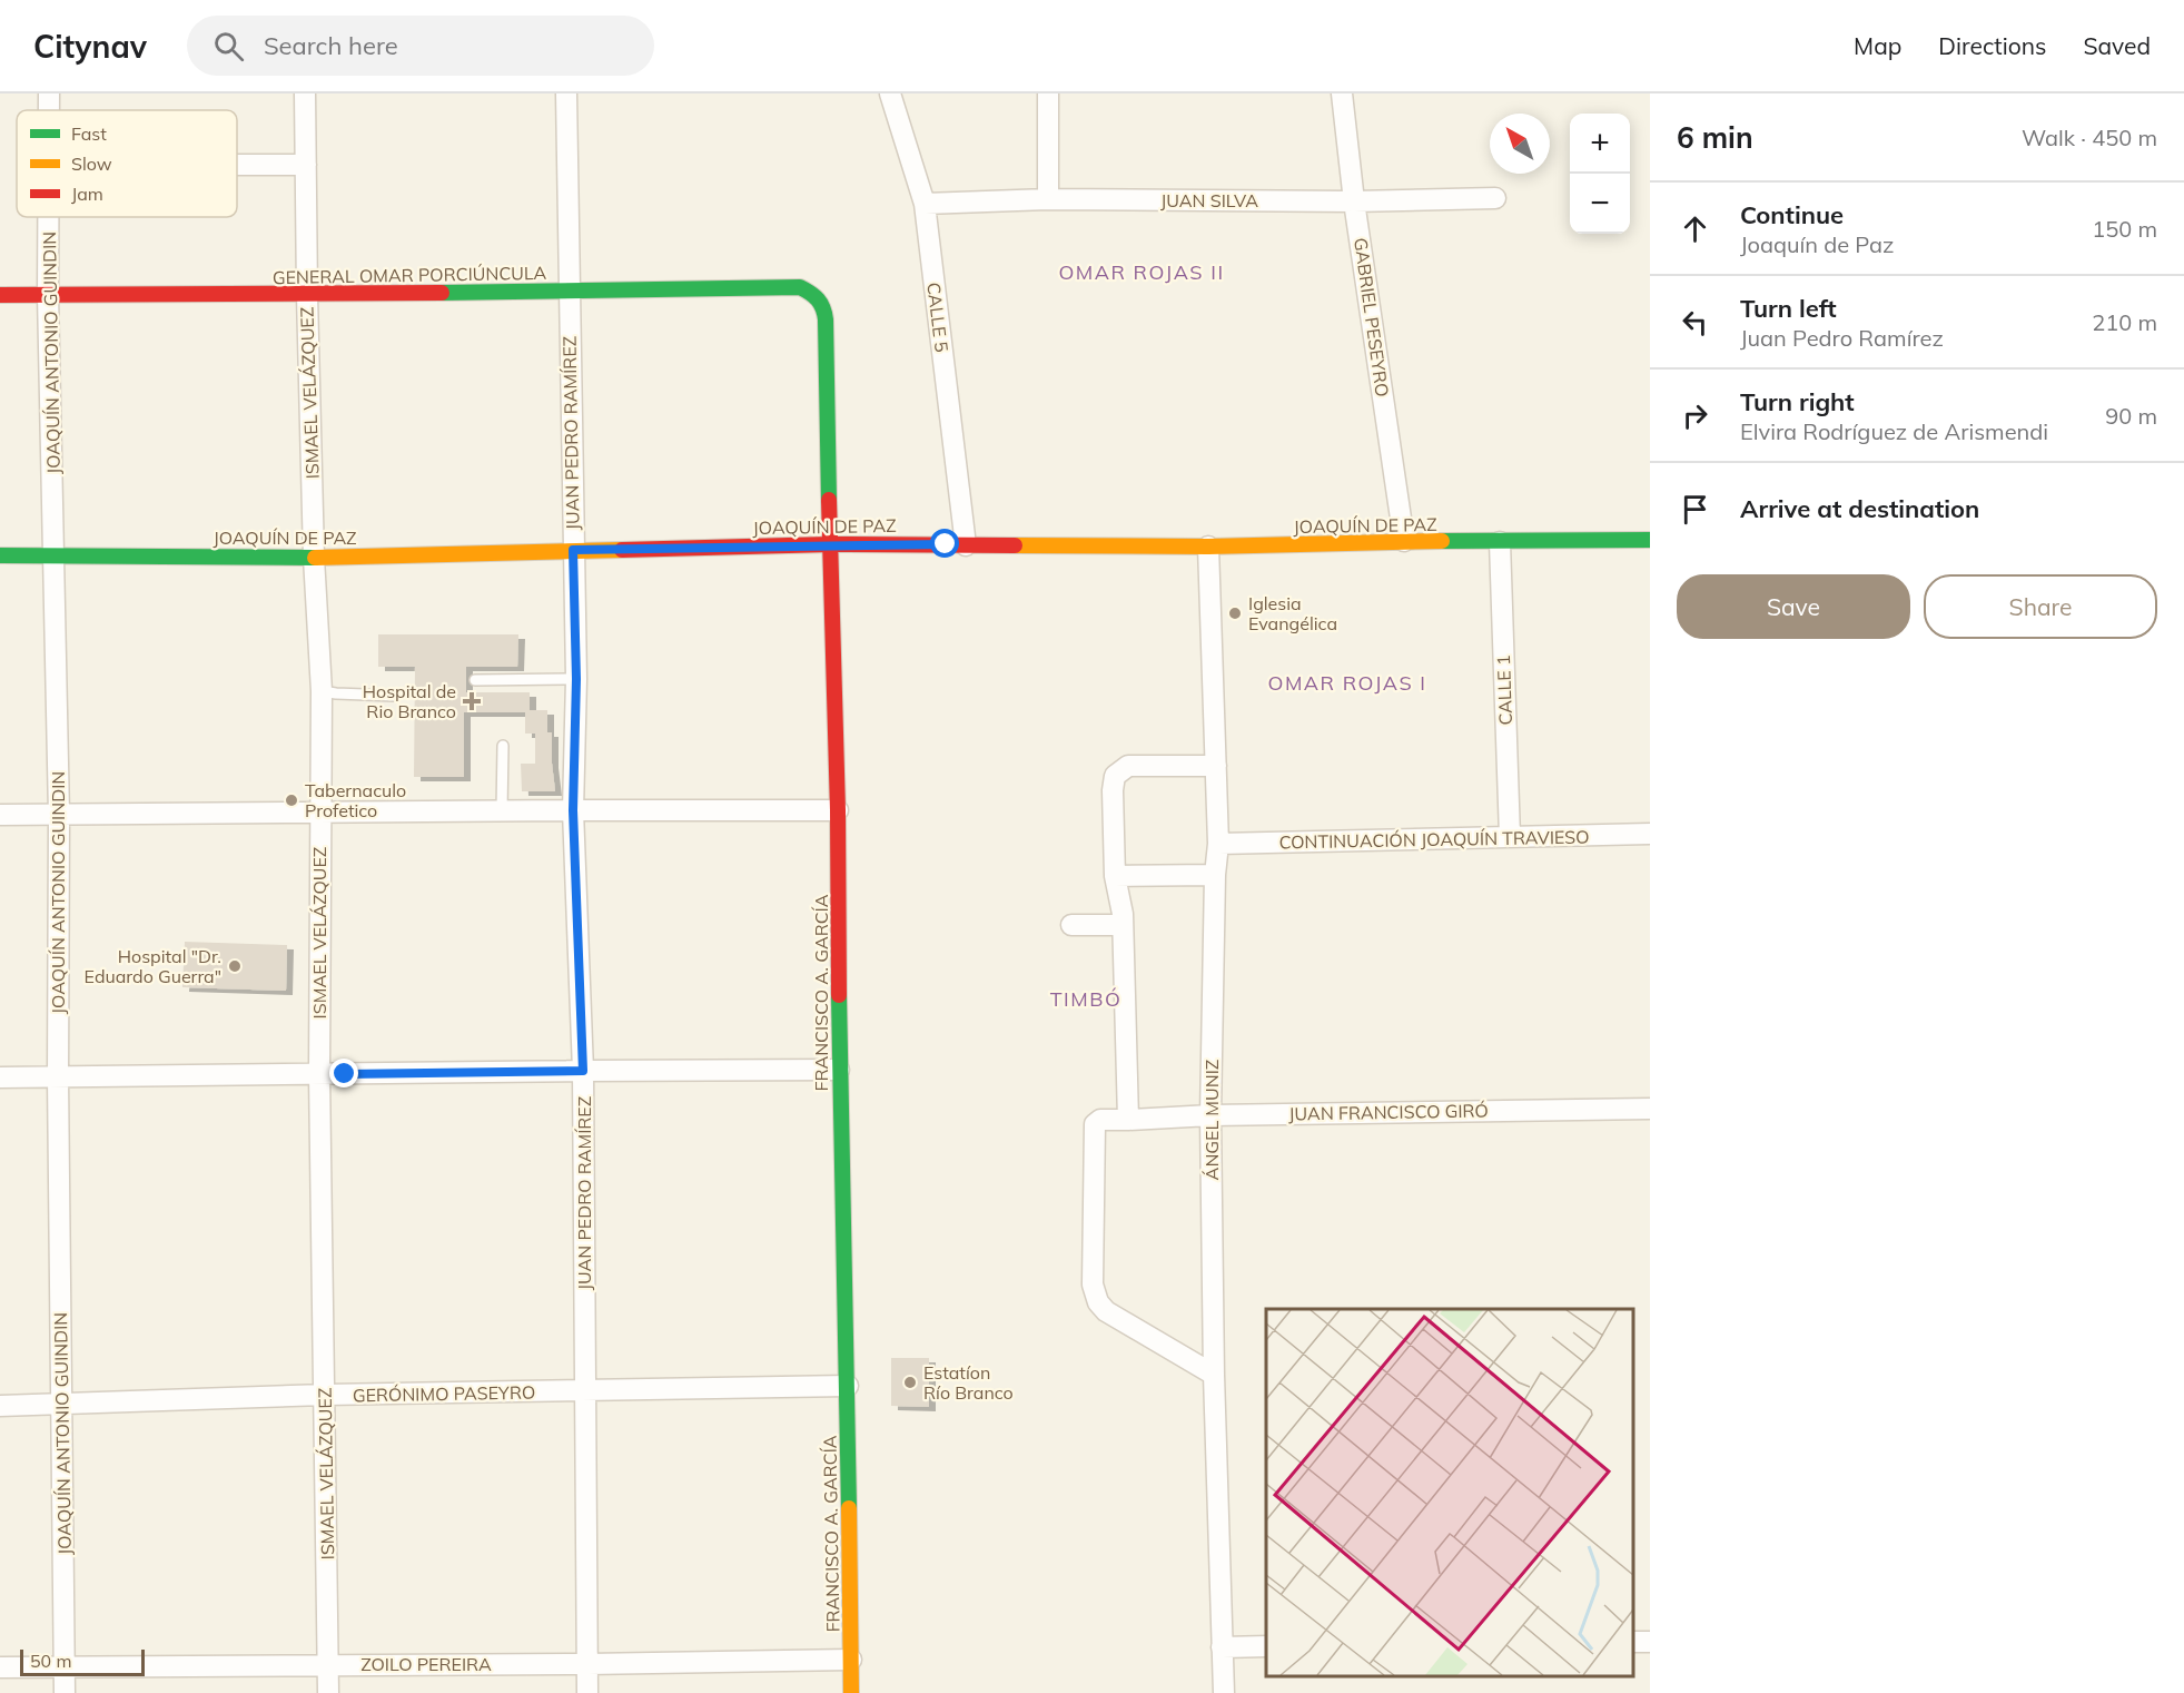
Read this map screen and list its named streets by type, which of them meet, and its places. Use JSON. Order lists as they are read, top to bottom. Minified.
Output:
{"streets":{"street":["JUAN SILVA","GENERAL OMAR PORCIÚNCULA","CALLE 5","GABRIEL PESEYRO","JOAQUÍN ANTONIO GUINDIN","ISMAEL VELÁZQUEZ","JUAN PEDRO RAMÍREZ","JOAQUÍN DE PAZ","CALLE 1","CONTINUACIÓN JOAQUÍN TRAVIESO","FRANCISCO A. GARCÍA","JUAN FRANCISCO GIRÓ","ÁNGEL MUNIZ","GERÓNIMO PASEYRO","ZOILO PEREIRA"]},"crossings":[["JUAN SILVA","CALLE 5"],["JUAN SILVA","GABRIEL PESEYRO"],["GENERAL OMAR PORCIÚNCULA","JOAQUÍN ANTONIO GUINDIN"],["GENERAL OMAR PORCIÚNCULA","ISMAEL VELÁZQUEZ"],["GENERAL OMAR PORCIÚNCULA","JUAN PEDRO RAMÍREZ"],["GENERAL OMAR PORCIÚNCULA","FRANCISCO A. GARCÍA"],["CALLE 5","JOAQUÍN DE PAZ"],["GABRIEL PESEYRO","JOAQUÍN DE PAZ"],["JOAQUÍN ANTONIO GUINDIN","JOAQUÍN DE PAZ"],["JOAQUÍN ANTONIO GUINDIN","GERÓNIMO PASEYRO"],["JOAQUÍN ANTONIO GUINDIN","ZOILO PEREIRA"],["ISMAEL VELÁZQUEZ","JOAQUÍN DE PAZ"],["ISMAEL VELÁZQUEZ","GERÓNIMO PASEYRO"],["ISMAEL VELÁZQUEZ","ZOILO PEREIRA"],["JUAN PEDRO RAMÍREZ","JOAQUÍN DE PAZ"],["JUAN PEDRO RAMÍREZ","GERÓNIMO PASEYRO"],["JUAN PEDRO RAMÍREZ","ZOILO PEREIRA"],["JOAQUÍN DE PAZ","CALLE 1"],["JOAQUÍN DE PAZ","FRANCISCO A. GARCÍA"],["JOAQUÍN DE PAZ","ÁNGEL MUNIZ"],["CALLE 1","CONTINUACIÓN JOAQUÍN TRAVIESO"],["CONTINUACIÓN JOAQUÍN TRAVIESO","ÁNGEL MUNIZ"],["FRANCISCO A. GARCÍA","GERÓNIMO PASEYRO"],["FRANCISCO A. GARCÍA","ZOILO PEREIRA"],["JUAN FRANCISCO GIRÓ","ÁNGEL MUNIZ"]],"districts":["OMAR ROJAS II","OMAR ROJAS I","TIMBÓ"],"places":{"other":["Iglesia Evangélica","Tabernaculo Profetico","Hospital \"Dr. Eduardo Guerra\"","Estatíon Río Branco"],"health":["Hospital de Rio Branco"]},"legend":["Fast","Slow","Jam"],"scale_bar":"50 m","north":"top left","page":{"header":"Citynav","search":"Search here","nav":["Map","Directions","Saved"],"heading":["6 min","Walk · 450 m"],"map_buttons":["+","−"],"list":[["Continue","Joaquín de Paz","150 m"],["Turn left","Juan Pedro Ramírez","210 m"],["Turn right","Elvira Rodríguez de Arismendi","90 m"],"Arrive at destination"],"buttons":["Save","Share"],"scale":"50 m"}}
